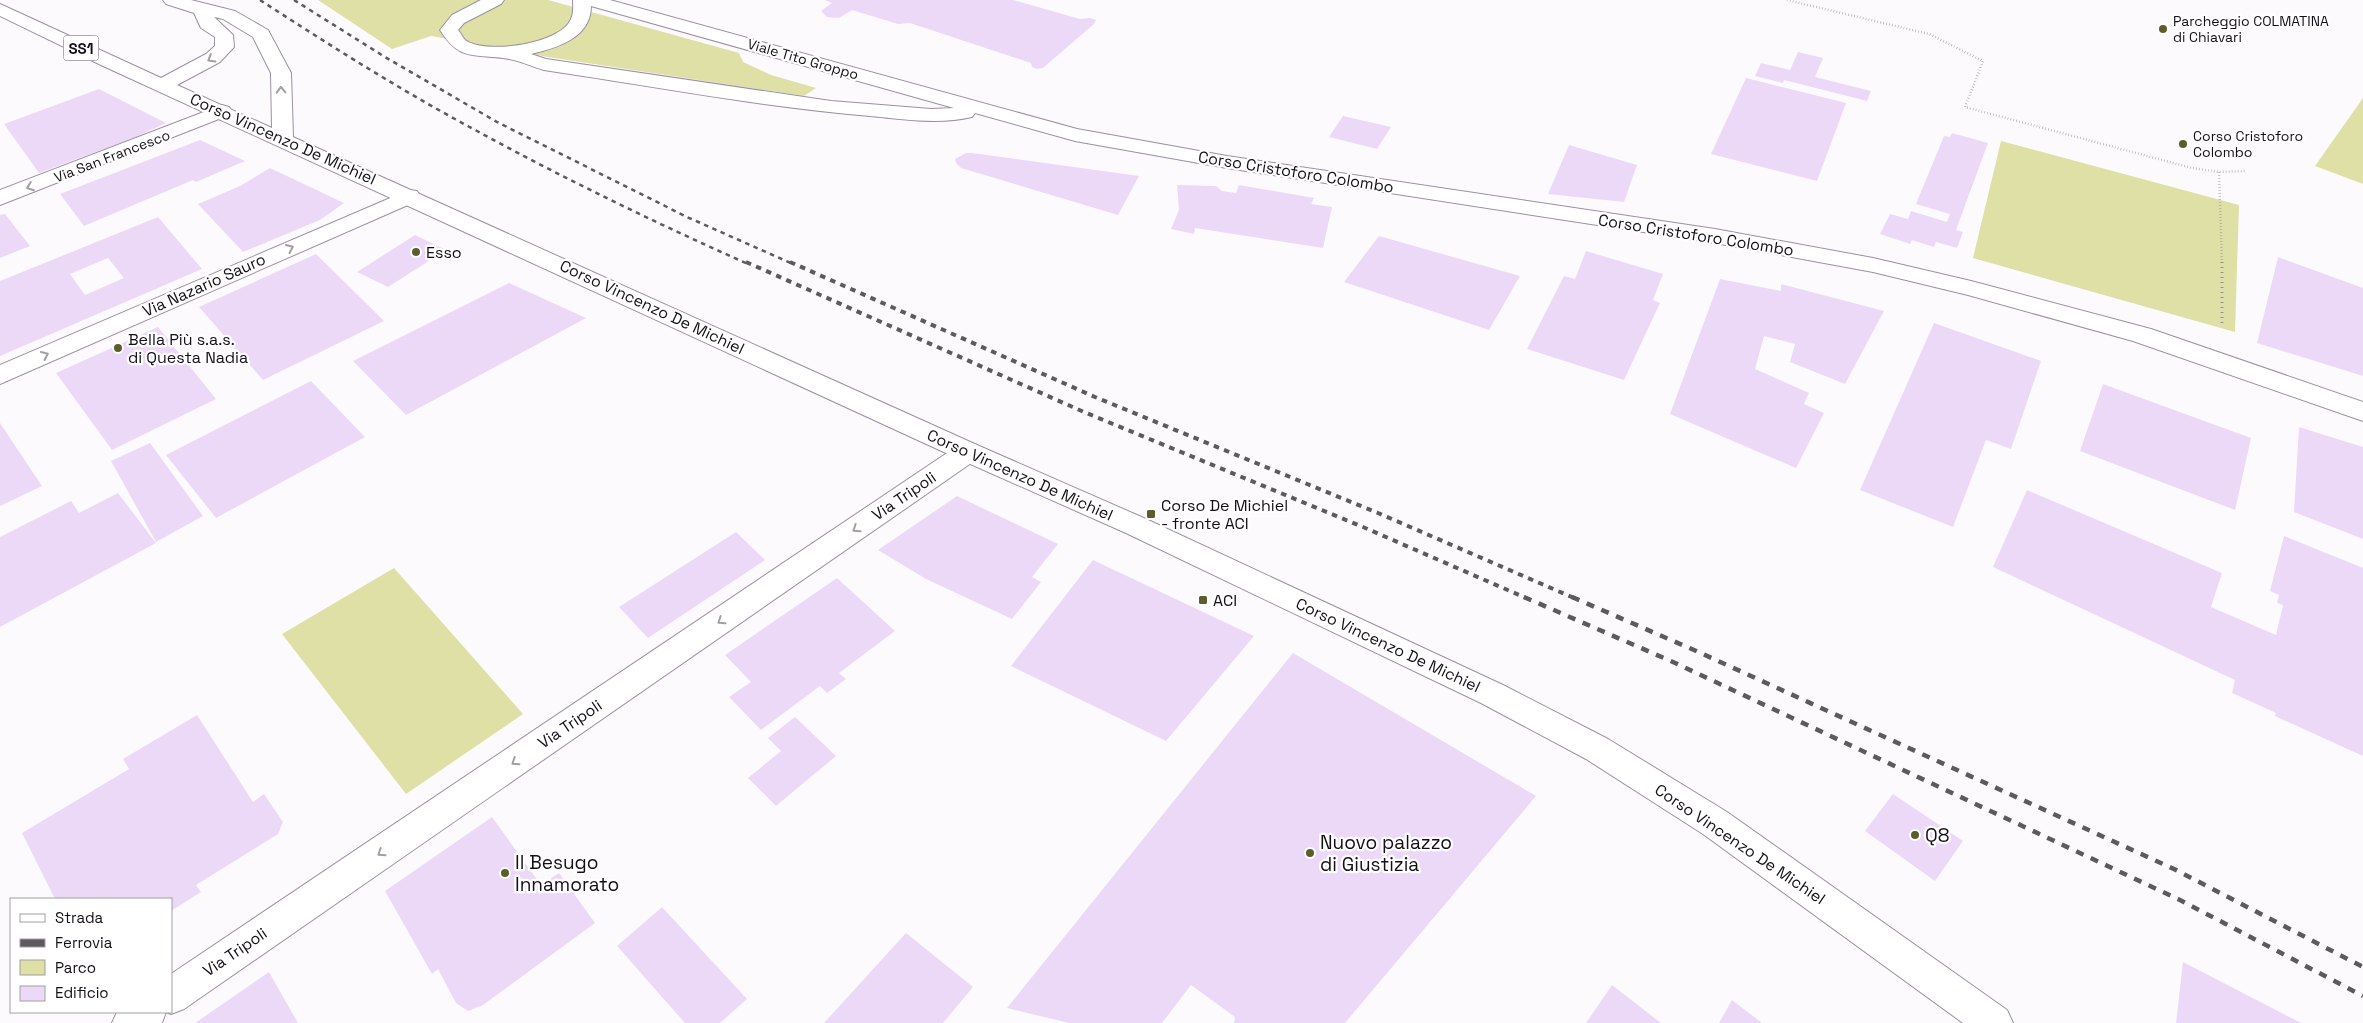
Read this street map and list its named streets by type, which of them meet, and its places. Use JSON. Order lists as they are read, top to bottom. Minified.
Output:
{"streets":{"street":["SS1","Viale Tito Groppo","Corso Vincenzo De Michiel","Via San Francesco","Corso Cristoforo Colombo","Via Nazario Sauro","Via Tripoli"]},"crossings":[["Viale Tito Groppo","Corso Cristoforo Colombo"],["Corso Vincenzo De Michiel","Via San Francesco"],["Corso Vincenzo De Michiel","Via Nazario Sauro"],["Corso Vincenzo De Michiel","Via Tripoli"]],"one_way":["Via San Francesco","Via Nazario Sauro","Via Tripoli"],"places":{"other":["Parcheggio COLMATINA di Chiavari","Corso Cristoforo Colombo","Esso","Bella Più s.a.s. di Questa Nadia","Q8","Nuovo palazzo di Giustizia","Il Besugo Innamorato"],"transit":["Corso De Michiel - fronte ACI","ACI"]},"legend":["Strada","Ferrovia","Parco","Edificio"]}
